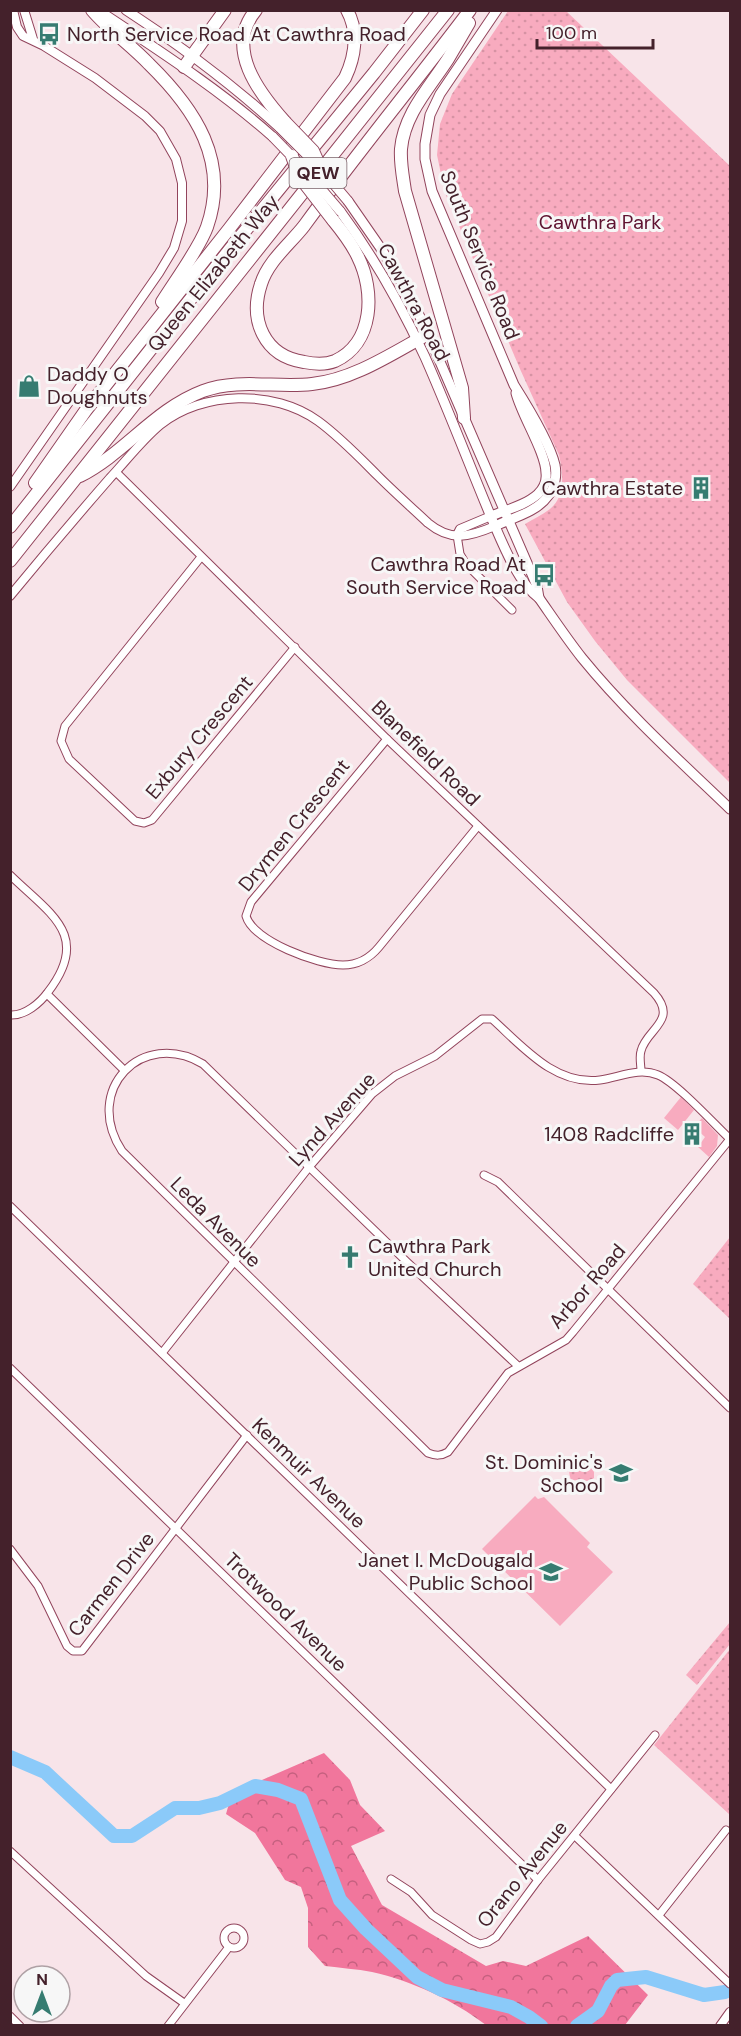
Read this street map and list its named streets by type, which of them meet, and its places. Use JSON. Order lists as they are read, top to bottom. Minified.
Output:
{"streets":{"highway":["QEW","Queen Elizabeth Way"],"main road":["South Service Road","Cawthra Road"],"street":["Exbury Crescent","Blanefield Road","Drymen Crescent","Lynd Avenue","Leda Avenue","Arbor Road","Kenmuir Avenue","Carmen Drive","Trotwood Avenue","Orano Avenue"]},"crossings":[["South Service Road","Cawthra Road"],["Exbury Crescent","Blanefield Road"],["Blanefield Road","Drymen Crescent"],["Blanefield Road","Lynd Avenue"],["Lynd Avenue","Leda Avenue"],["Lynd Avenue","Kenmuir Avenue"],["Leda Avenue","Arbor Road"],["Kenmuir Avenue","Carmen Drive"],["Kenmuir Avenue","Orano Avenue"],["Carmen Drive","Trotwood Avenue"],["Trotwood Avenue","Orano Avenue"]],"parks":["Cawthra Park"],"places":{"bus stop":["North Service Road At Cawthra Road","Cawthra Road At South Service Road"],"shop":["Daddy O Doughnuts"],"building":["Cawthra Estate","1408 Radcliffe"],"church":["Cawthra Park United Church"],"school or university":["St. Dominic's School","Janet I. McDougald Public School"]},"scale_bar":"100 m","north":"top"}
